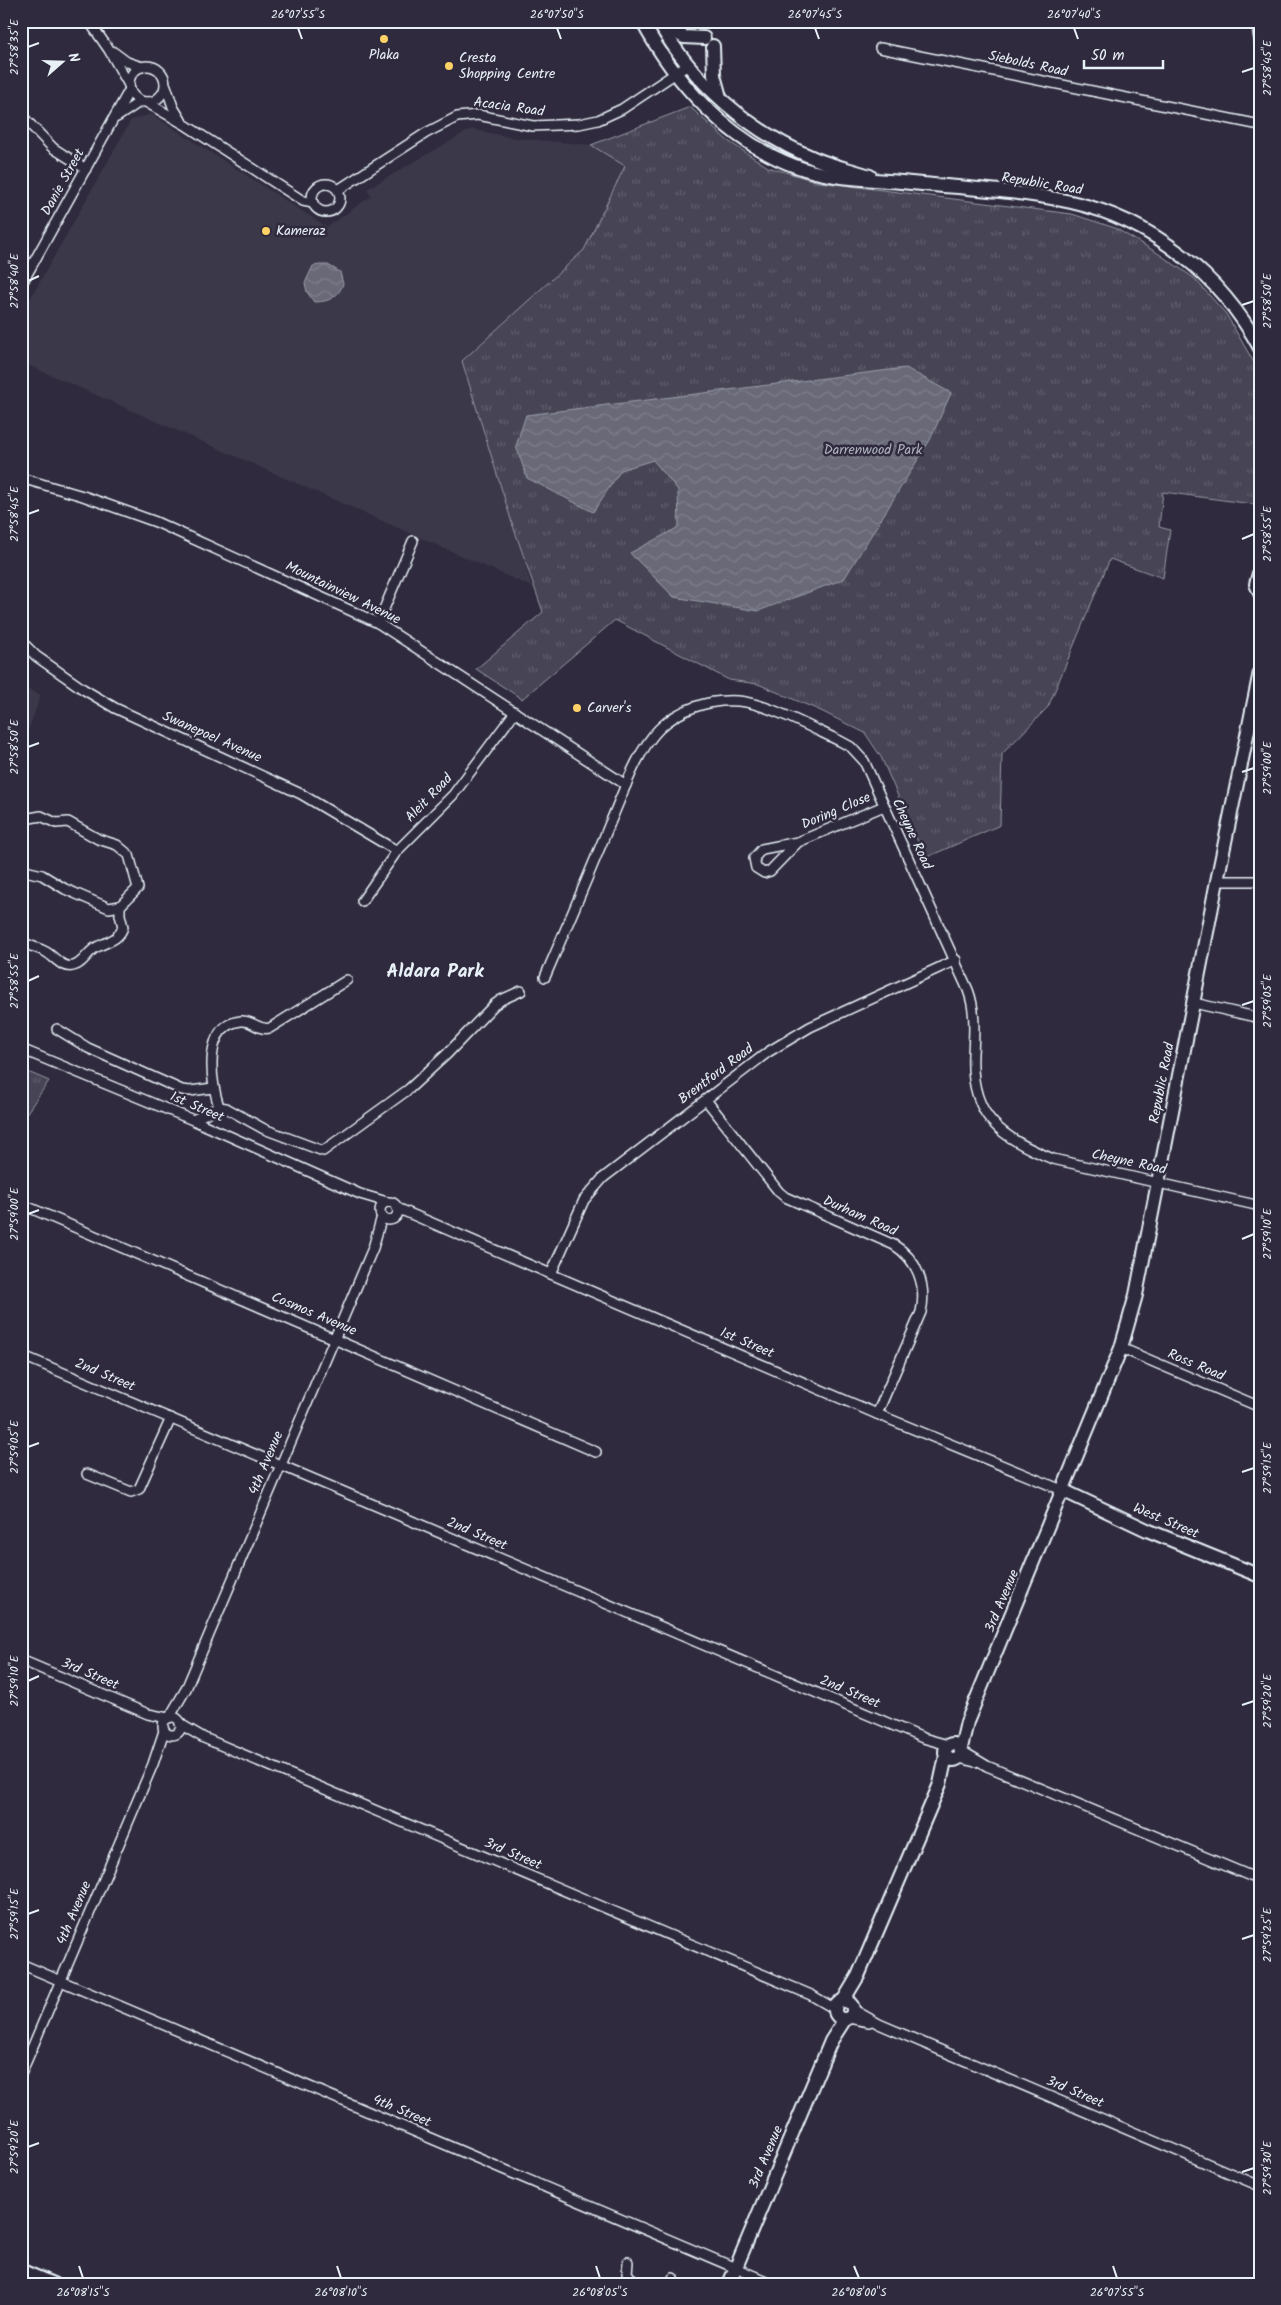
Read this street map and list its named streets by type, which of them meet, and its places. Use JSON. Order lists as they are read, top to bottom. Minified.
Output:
{"streets":{"main road":["Republic Road","West Street","3rd Avenue"],"street":["Siebolds Road","Acacia Road","Danie Street","Mountainview Avenue","Swanepoel Avenue","Aleit Road","Doring Close","Cheyne Road","Brentford Road","1st Street","Durham Road","Cosmos Avenue","Ross Road","2nd Street","4th Avenue","3rd Street","4th Street"]},"crossings":[["Acacia Road","Republic Road"],["Republic Road","Cheyne Road"],["Republic Road","1st Street"],["Republic Road","Ross Road"],["Republic Road","West Street"],["Republic Road","3rd Avenue"],["Mountainview Avenue","Aleit Road"],["Mountainview Avenue","Cheyne Road"],["Swanepoel Avenue","Aleit Road"],["Doring Close","Cheyne Road"],["Cheyne Road","Brentford Road"],["Brentford Road","1st Street"],["Brentford Road","Durham Road"],["1st Street","Durham Road"],["1st Street","4th Avenue"],["1st Street","West Street"],["1st Street","3rd Avenue"],["Cosmos Avenue","4th Avenue"],["2nd Street","4th Avenue"],["2nd Street","3rd Avenue"],["4th Avenue","3rd Street"],["4th Avenue","4th Street"],["West Street","3rd Avenue"],["3rd Avenue","3rd Street"],["3rd Avenue","4th Street"]],"districts":["Aldara Park"],"parks":["Darrenwood Park"],"places":["Plaka","Cresta Shopping Centre","Kameraz","Carver's"],"scale_bar":"50 m","north":"right","coordinates":["26°07'55\"S","26°07'50\"S","26°07'45\"S","26°07'40\"S","27°58'35\"E","27°58'45\"E","27°58'40\"E","27°58'50\"E","27°58'55\"E","27°59'00\"E","27°59'05\"E","27°59'10\"E","27°59'15\"E","27°59'20\"E","27°59'25\"E","27°59'30\"E","26°08'15\"S","26°08'10\"S","26°08'05\"S","26°08'00\"S"]}
